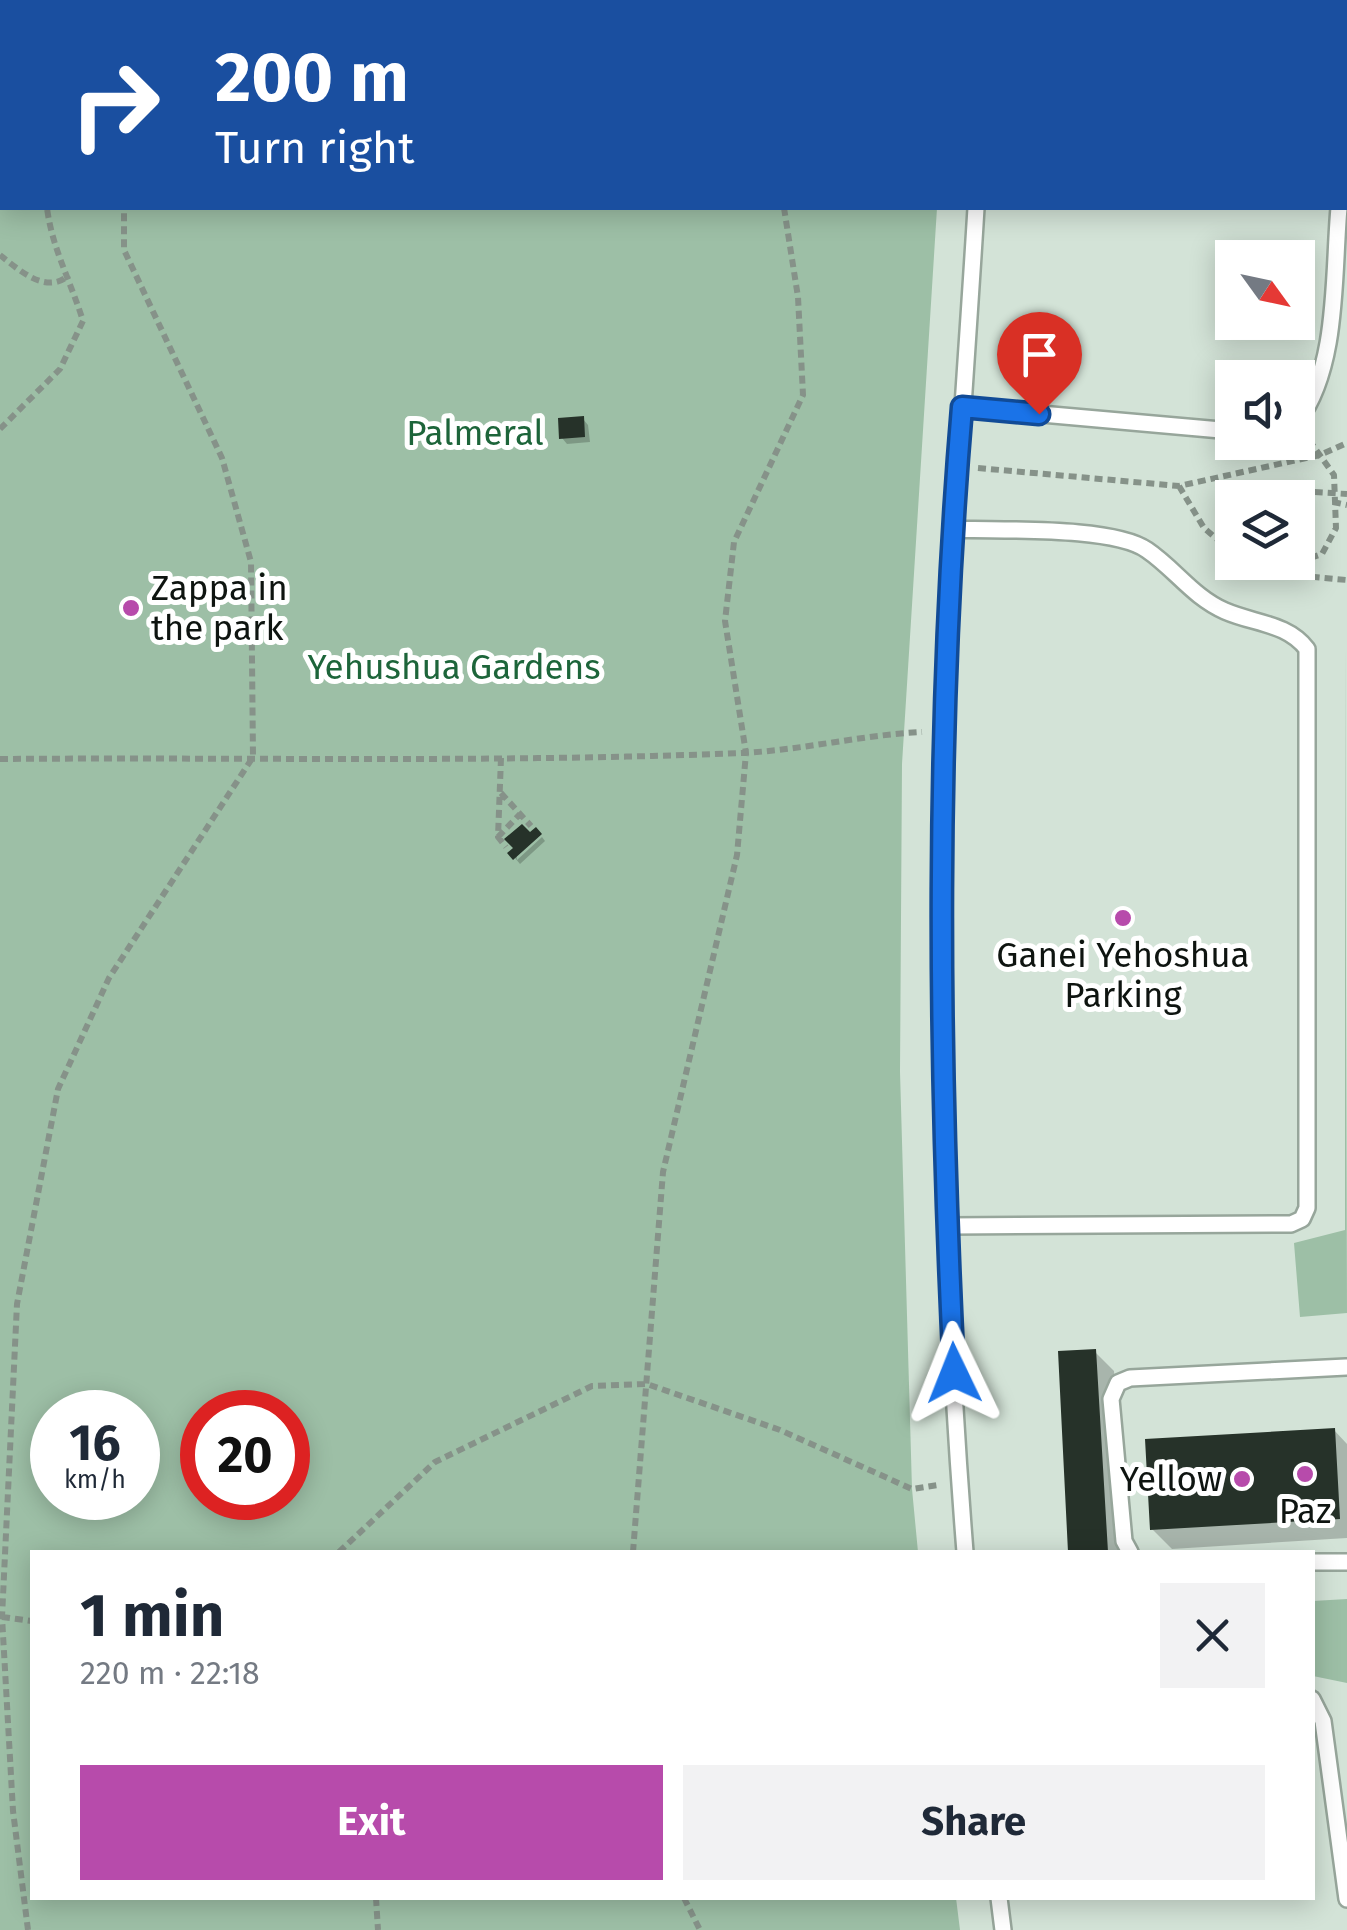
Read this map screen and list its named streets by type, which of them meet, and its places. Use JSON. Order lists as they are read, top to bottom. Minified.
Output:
{"parks":["Palmeral","Yehushua Gardens"],"places":["Zappa in the park","Ganei Yehoshua Parking","Paz","Yellow"],"north":"bottom right","page":{"turn":["200 m","Turn right"],"speed":"16 km/h","limit":"20","heading":["1 min","220 m · 22:18"],"buttons":["Exit","Share"]}}
